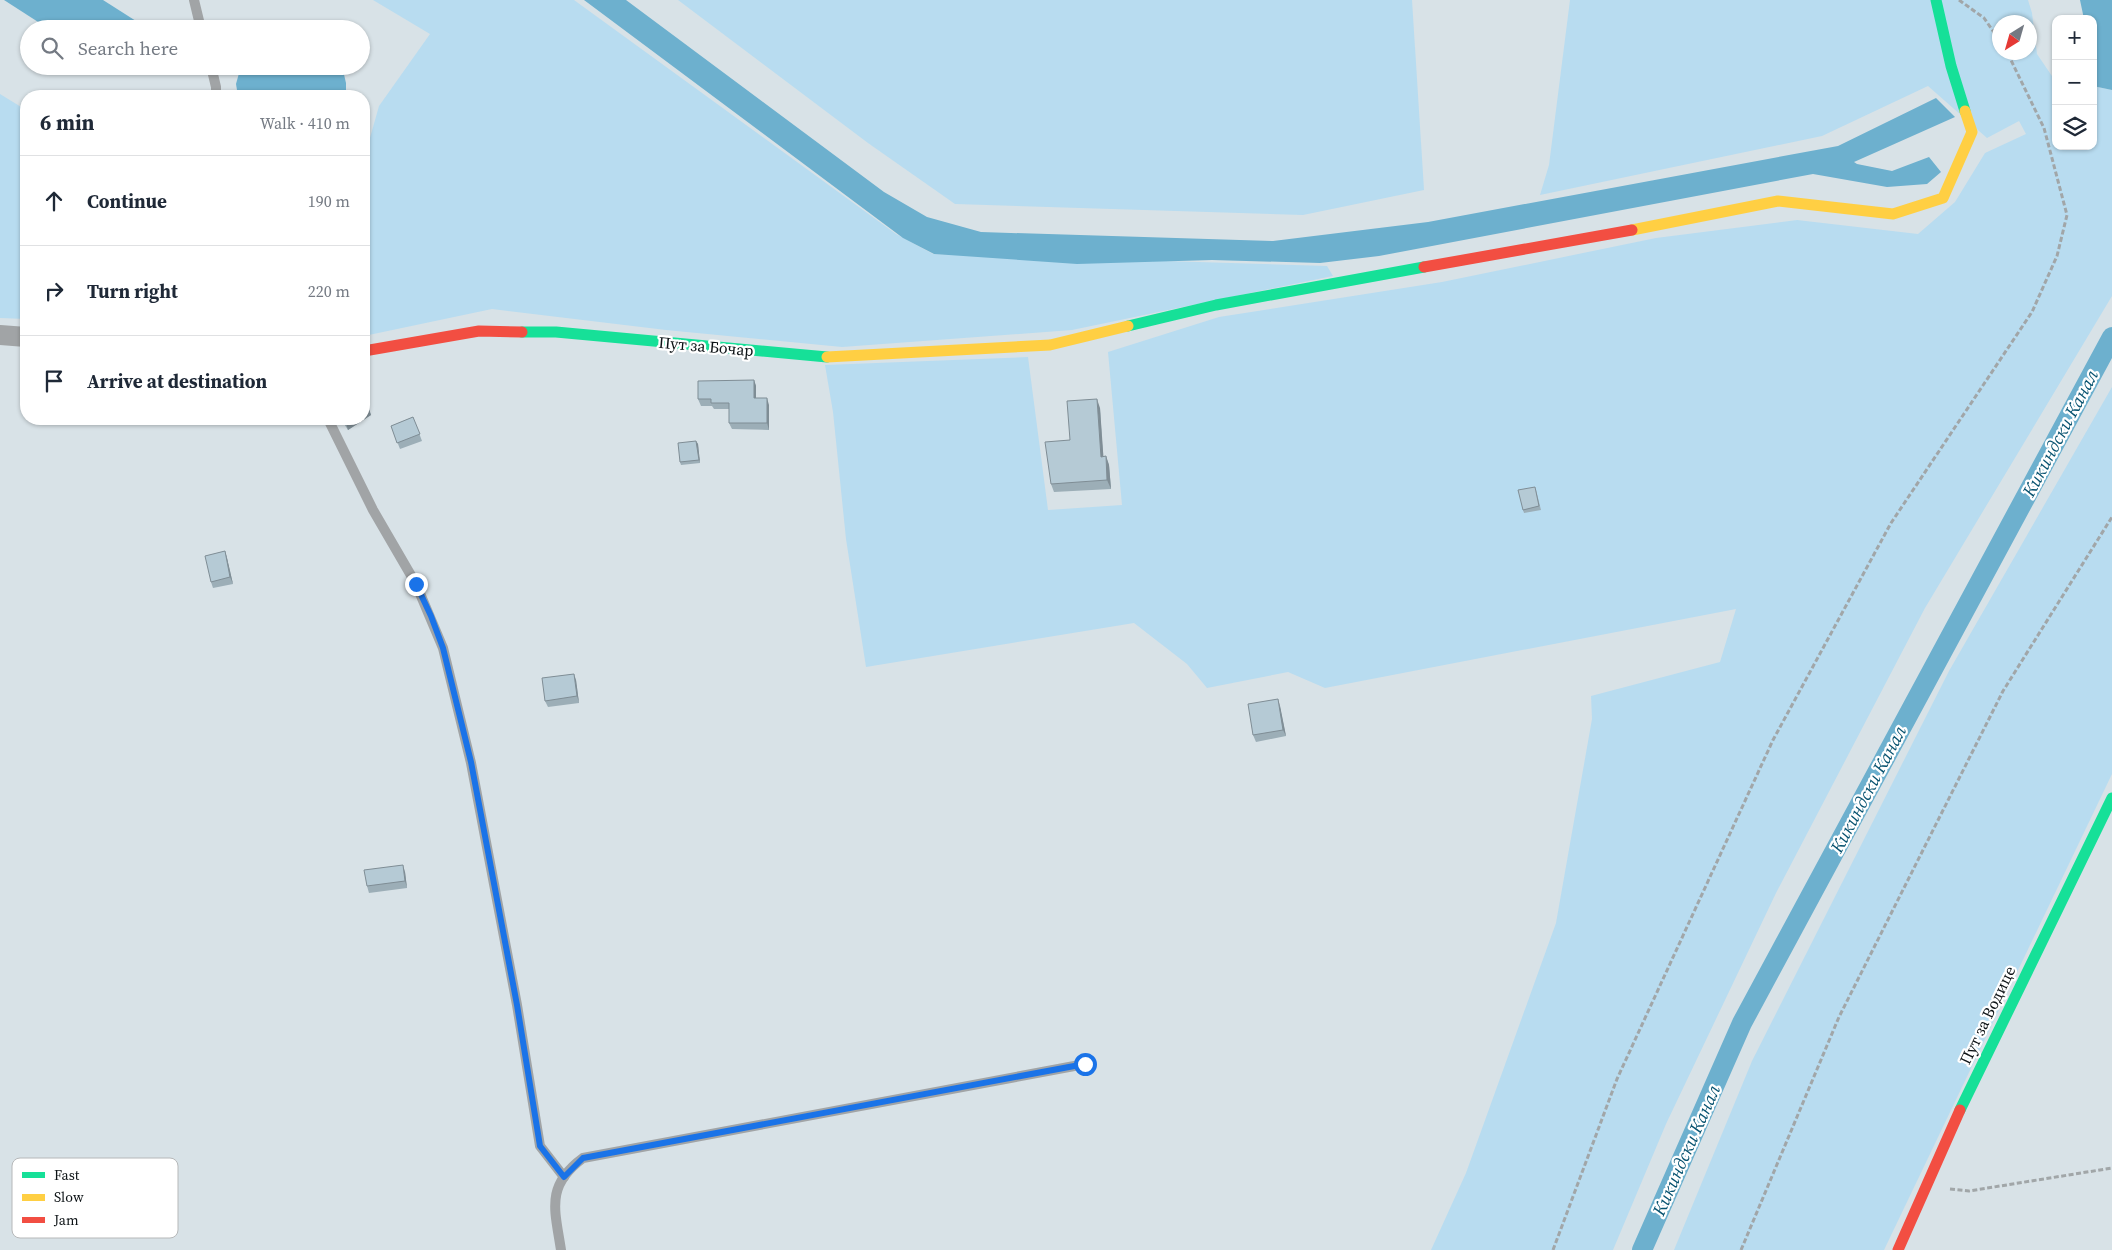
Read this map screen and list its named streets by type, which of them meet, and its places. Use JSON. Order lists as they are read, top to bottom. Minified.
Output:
{"streets":{"street":["Пут за Бочар","Пут за Водице"]},"water":["Кикиндски Канал"],"legend":["Fast","Slow","Jam"],"north":"bottom left","page":{"map_buttons":["+","−"],"search":"Search here","heading":["6 min","Walk · 410 m"],"list":[["Continue","190 m"],["Turn right","220 m"],"Arrive at destination"]}}
